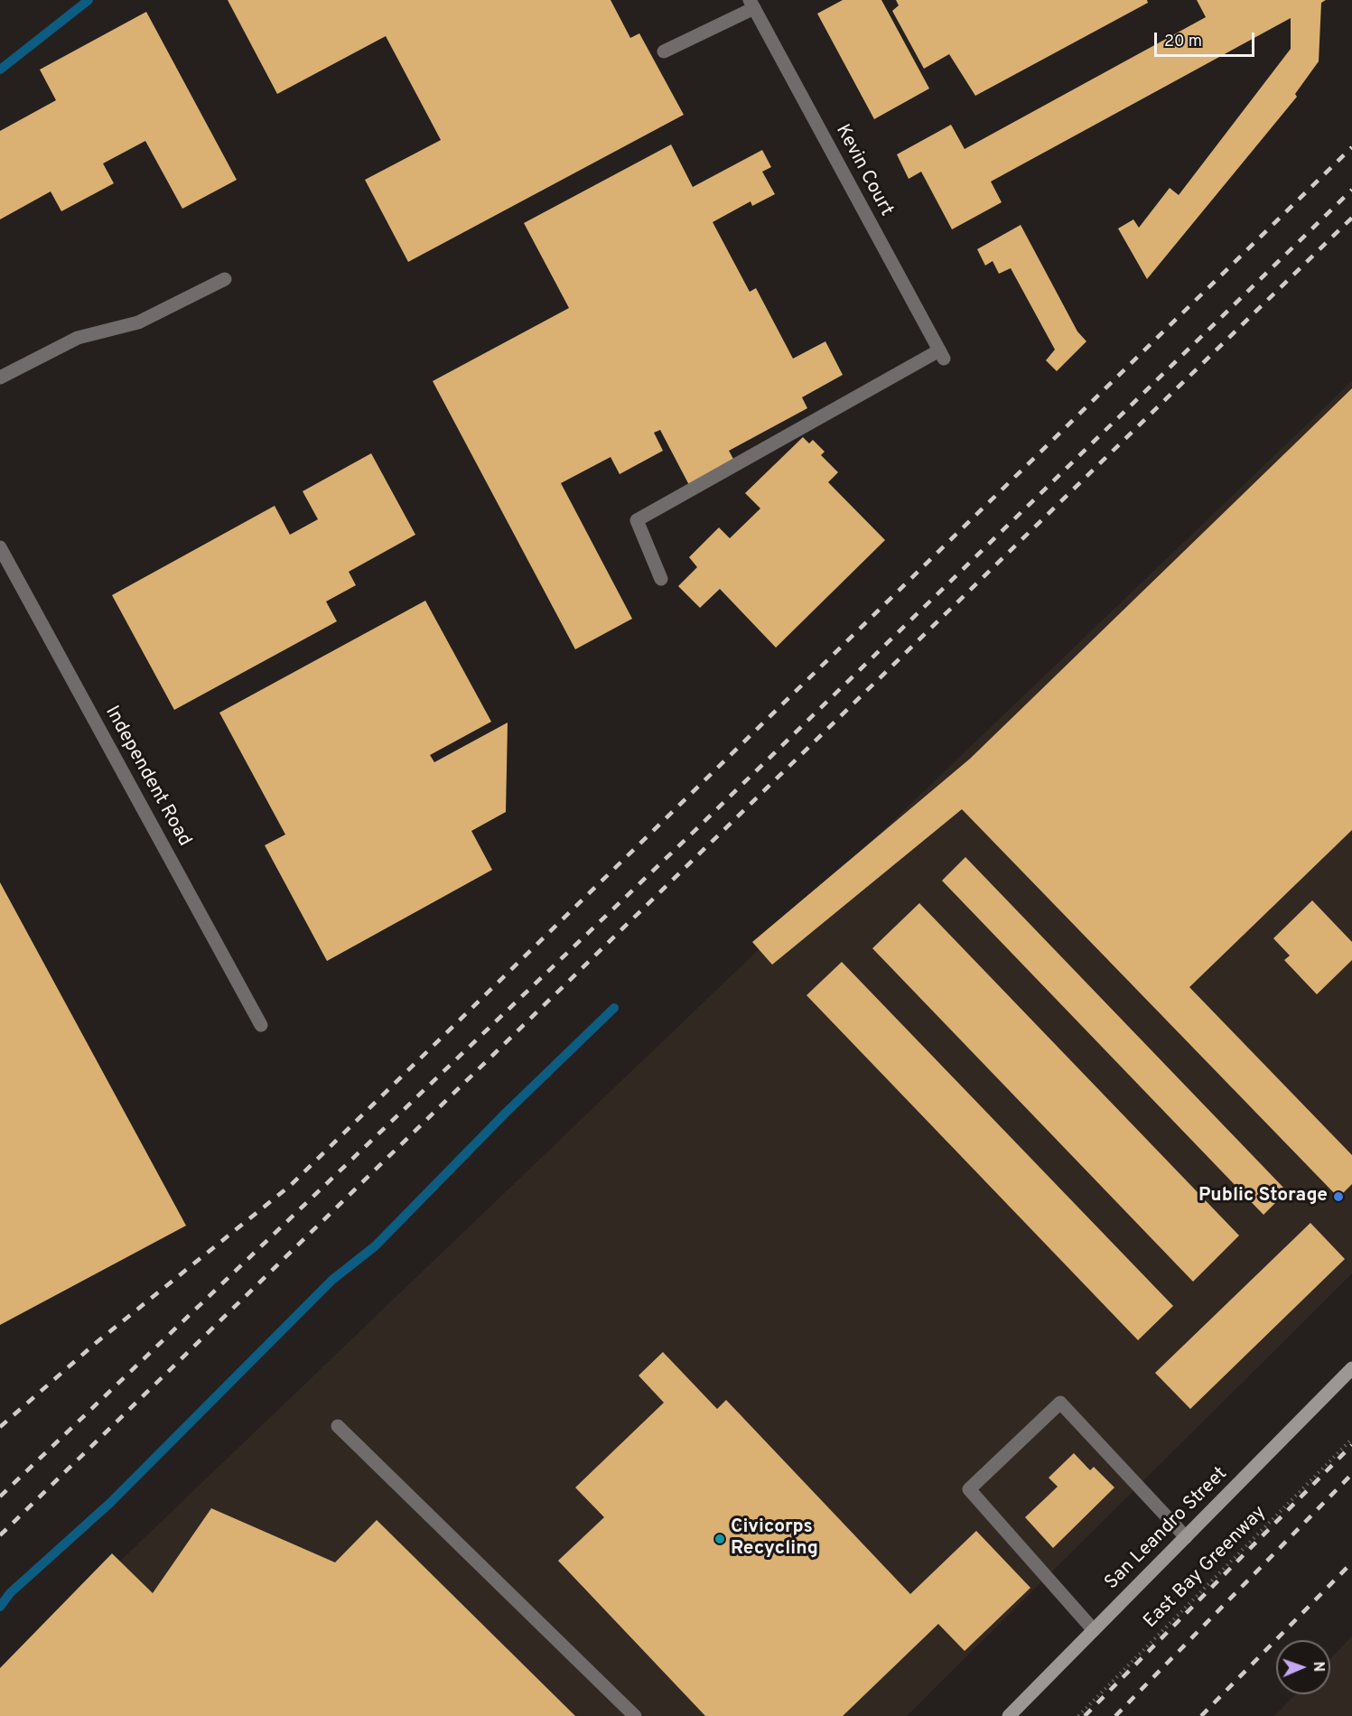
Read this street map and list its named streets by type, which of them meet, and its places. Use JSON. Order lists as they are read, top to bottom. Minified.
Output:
{"streets":{"main road":["San Leandro Street"],"street":["Kevin Court","Independent Road"],"path":["East Bay Greenway"]},"places":["Public Storage","Civicorps Recycling"],"scale_bar":"20 m","north":"right"}
